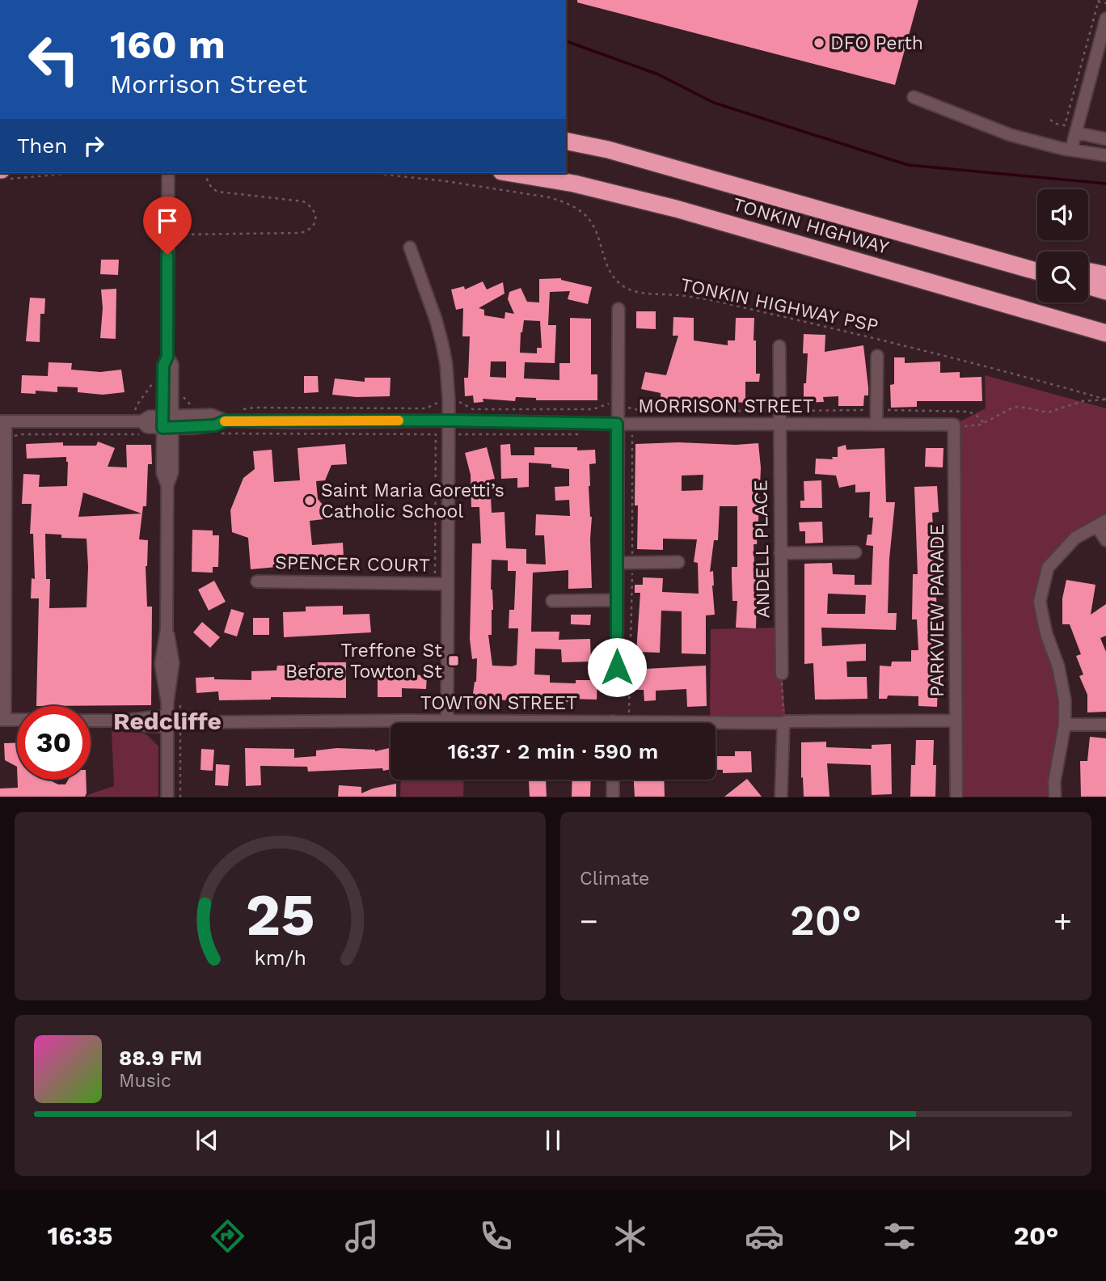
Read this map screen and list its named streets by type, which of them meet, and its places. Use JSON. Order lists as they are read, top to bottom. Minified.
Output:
{"streets":{"highway":["TONKIN HIGHWAY"],"street":["MORRISON STREET","ANDELL PLACE","SPENCER COURT","PARKVIEW PARADE","TOWTON STREET"],"path":["TONKIN HIGHWAY PSP"]},"crossings":[["MORRISON STREET","ANDELL PLACE"],["MORRISON STREET","PARKVIEW PARADE"],["PARKVIEW PARADE","TOWTON STREET"]],"districts":["Redcliffe"],"places":{"other":["DFO Perth","Saint Maria Goretti’s Catholic School"],"transit":["Treffone St Before Towton St"]},"page":{"turn":["160 m","Morrison Street"],"then":"Then","limit":"30","trip":"16:37 · 2 min · 590 m","tile":"Climate","heat":["−","20°","+"],"song":["88.9 FM","Music"],"tabs":["16:35","20°"],"gauge":["25","km/h"]}}
